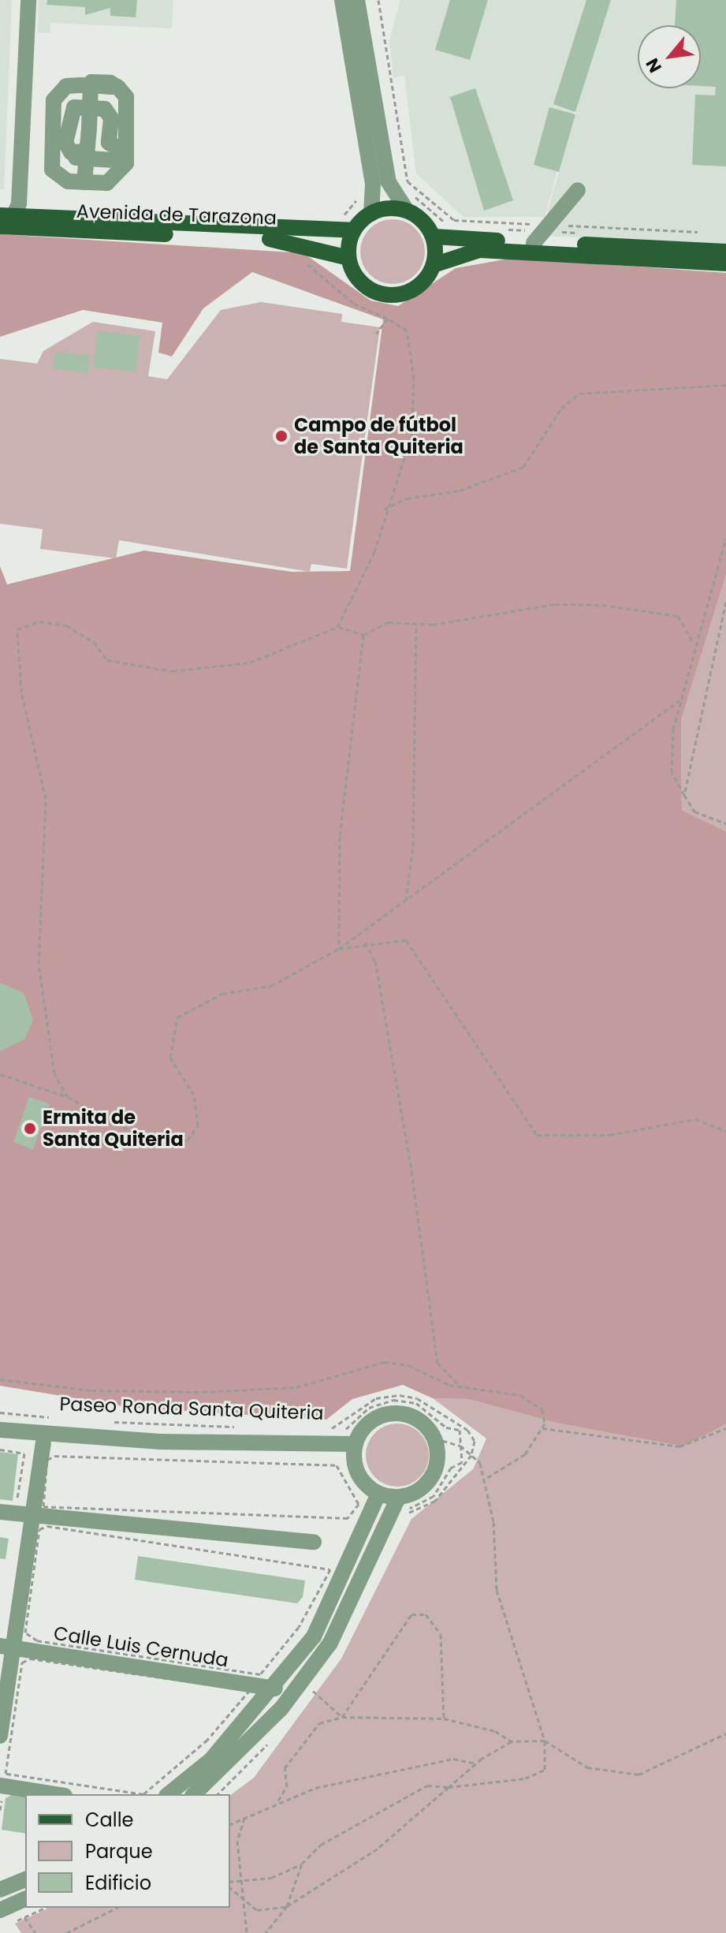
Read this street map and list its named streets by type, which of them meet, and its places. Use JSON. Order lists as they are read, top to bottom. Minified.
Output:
{"streets":{"main road":["Avenida de Tarazona"],"street":["Paseo Ronda Santa Quiteria","Calle Luis Cernuda"]},"places":["Campo de fútbol de Santa Quiteria","Ermita de Santa Quiteria"],"legend":["Calle","Parque","Edificio"],"north":"bottom left"}
